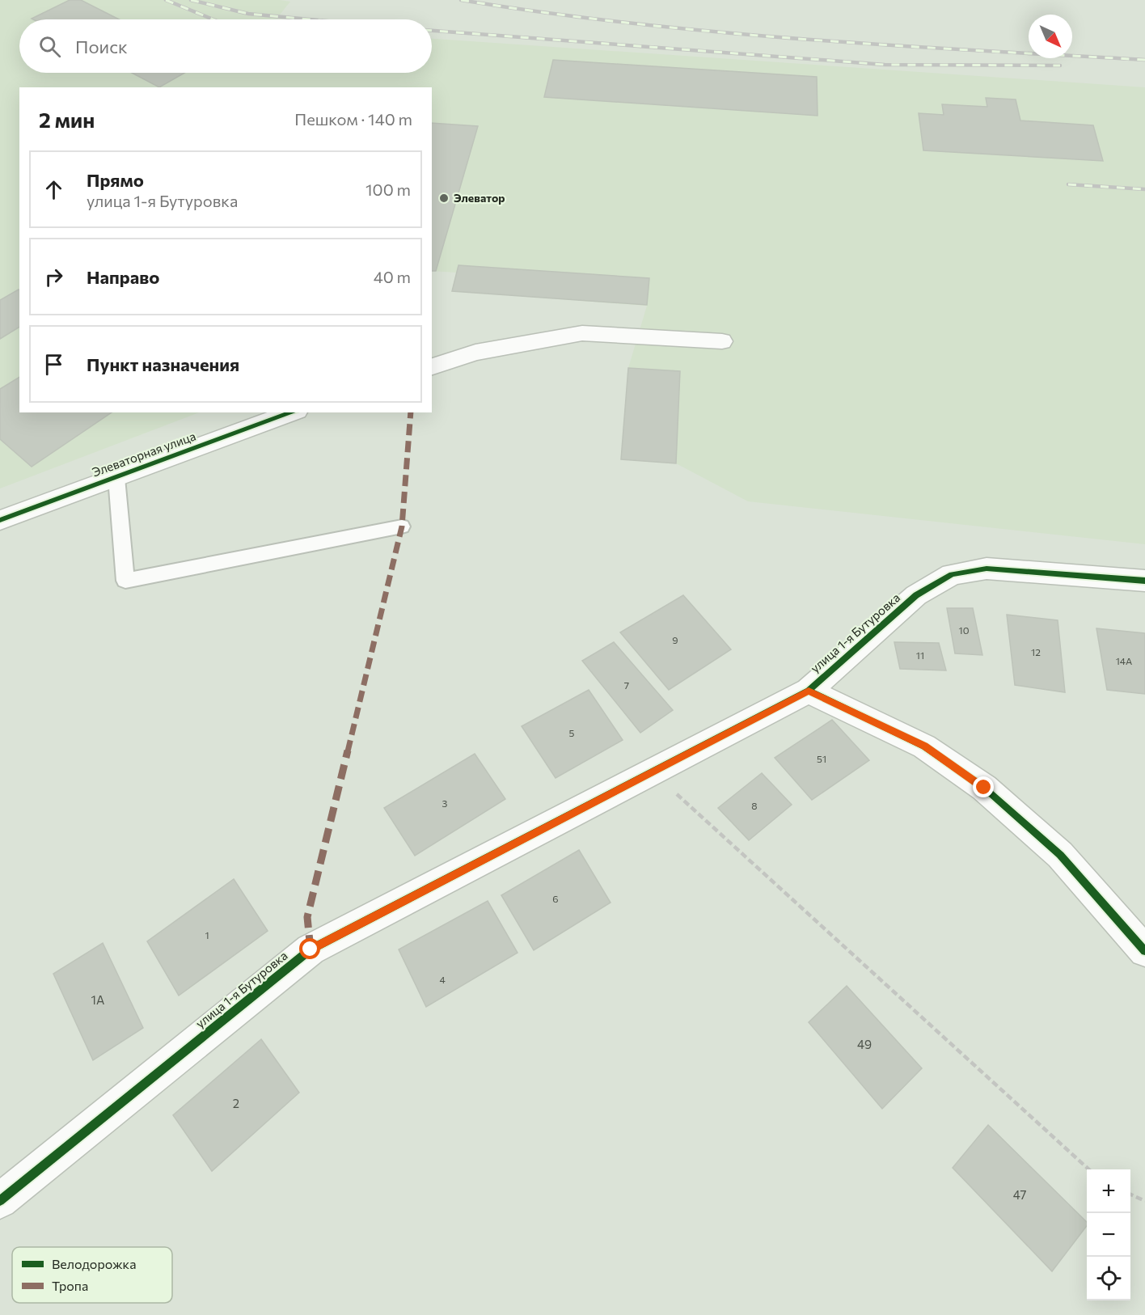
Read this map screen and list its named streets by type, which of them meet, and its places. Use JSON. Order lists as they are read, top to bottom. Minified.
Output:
{"streets":{"street":["Элеваторная улица","улица 1-я Бутуровка"]},"places":["Элеватор"],"house_numbers":["10","9","12","11","14А","7","5","51","3","8","6","1","4","1А","49","2","47"],"legend":["Велодорожка","Тропа"],"north":"bottom right","page":{"search":"Поиск","heading":["2 мин","Пешком · 140 m"],"list":[["Прямо","улица 1-я Бутуровка","100 m"],["Направо","40 m"],"Пункт назначения"],"map_buttons":["+","−"]}}
